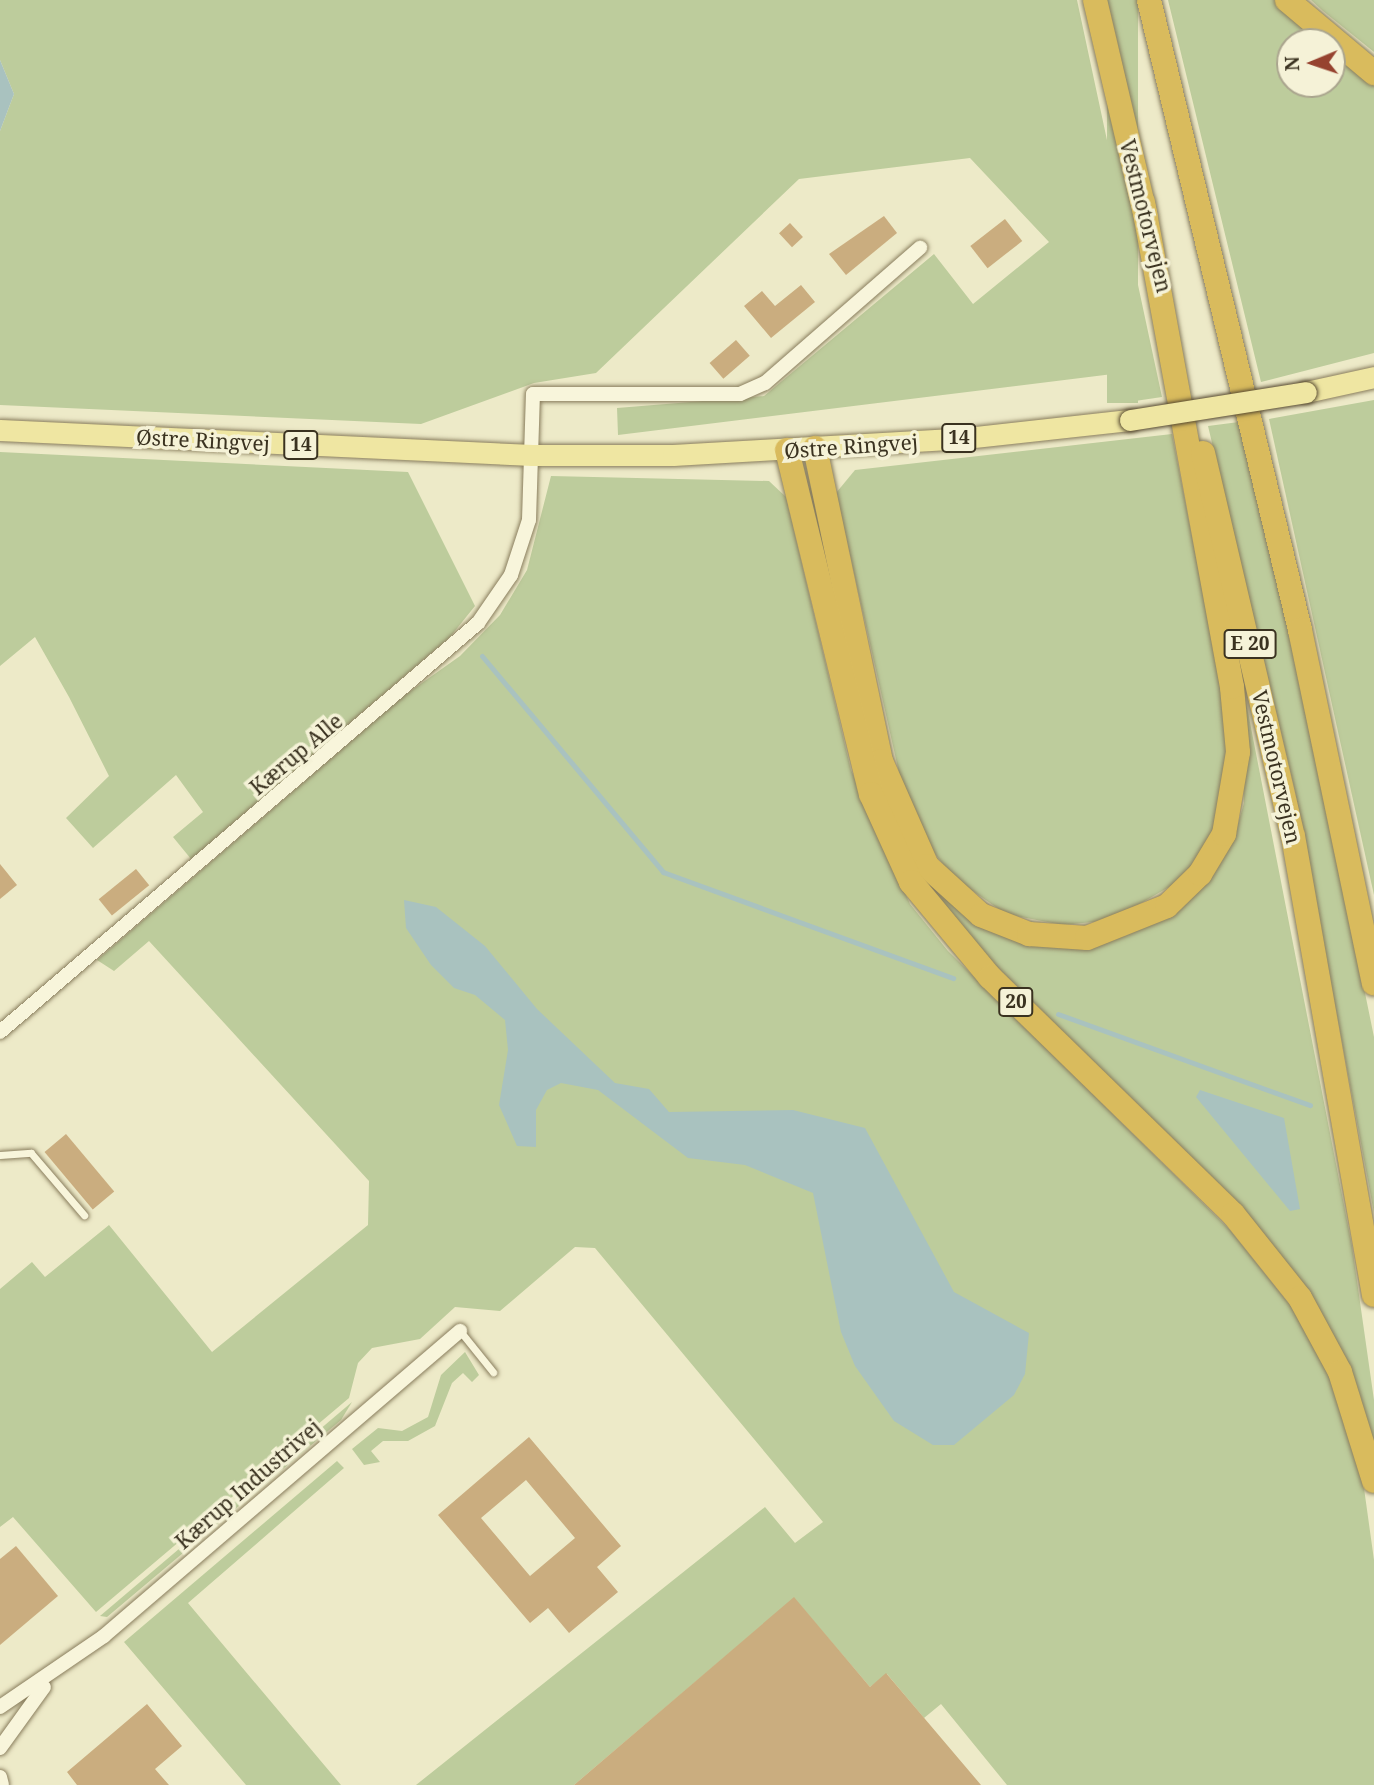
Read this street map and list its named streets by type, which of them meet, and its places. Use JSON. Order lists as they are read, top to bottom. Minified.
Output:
{"streets":{"highway":["Vestmotorvejen","E 20","20"],"main road":["14","Østre Ringvej"],"street":["Kærup Alle","Kærup Industrivej"]},"crossings":[["Østre Ringvej","Kærup Alle"],["Østre Ringvej","20"]],"north":"left"}
